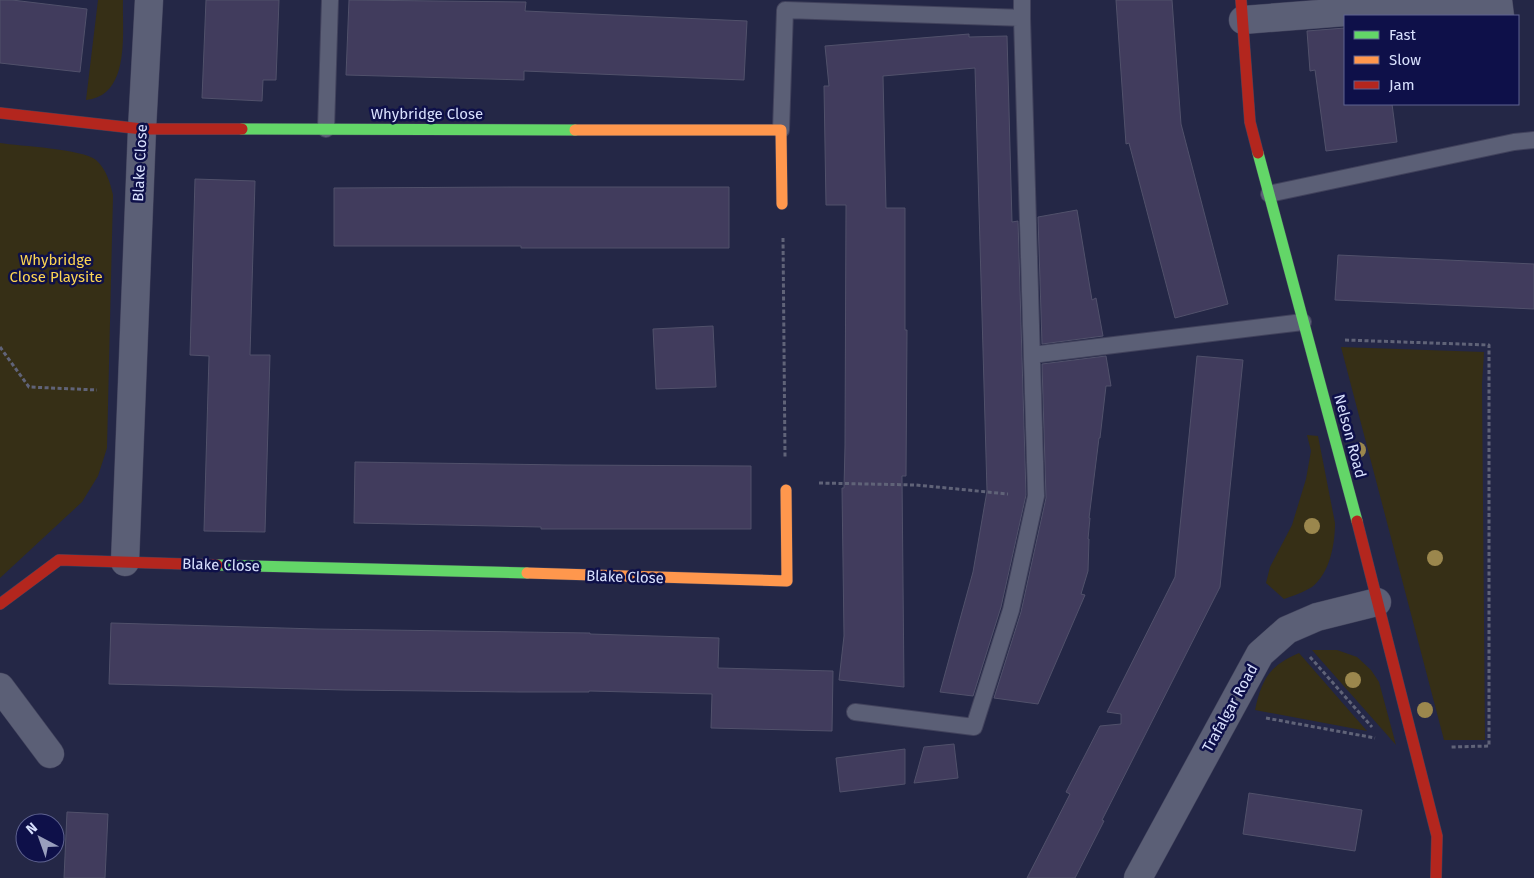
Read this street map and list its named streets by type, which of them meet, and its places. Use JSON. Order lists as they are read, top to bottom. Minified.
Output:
{"streets":{"street":["Whybridge Close","Blake Close","Nelson Road","Trafalgar Road"]},"crossings":[["Whybridge Close","Blake Close"],["Nelson Road","Trafalgar Road"]],"parks":["Whybridge Close Playsite"],"legend":["Fast","Slow","Jam"],"north":"top left"}
